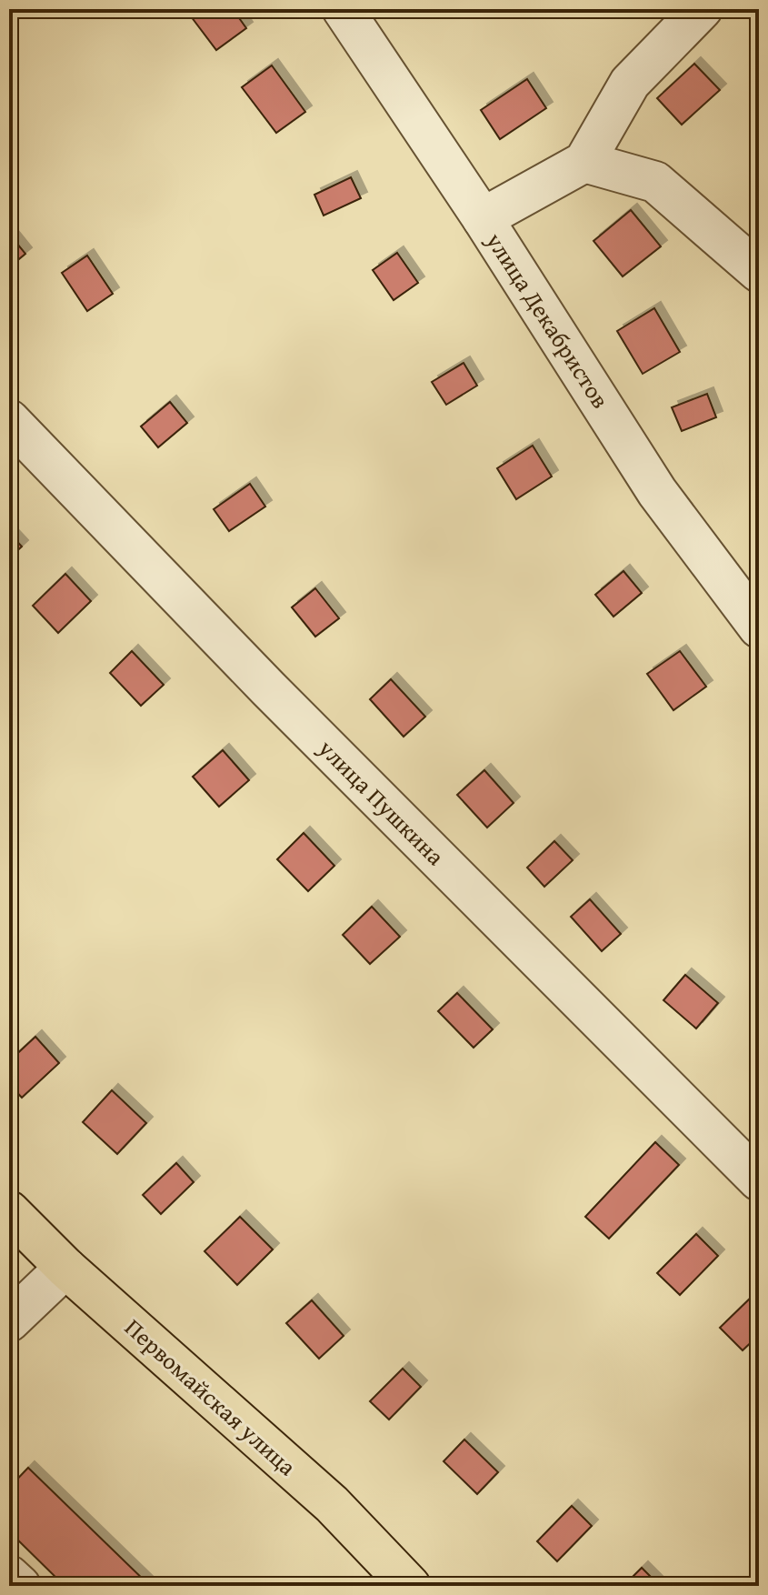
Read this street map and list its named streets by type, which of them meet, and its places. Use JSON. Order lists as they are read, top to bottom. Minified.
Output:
{"streets":{"main road":["Первомайская улица"],"street":["улица Декабристов","улица Пушкина"]}}
